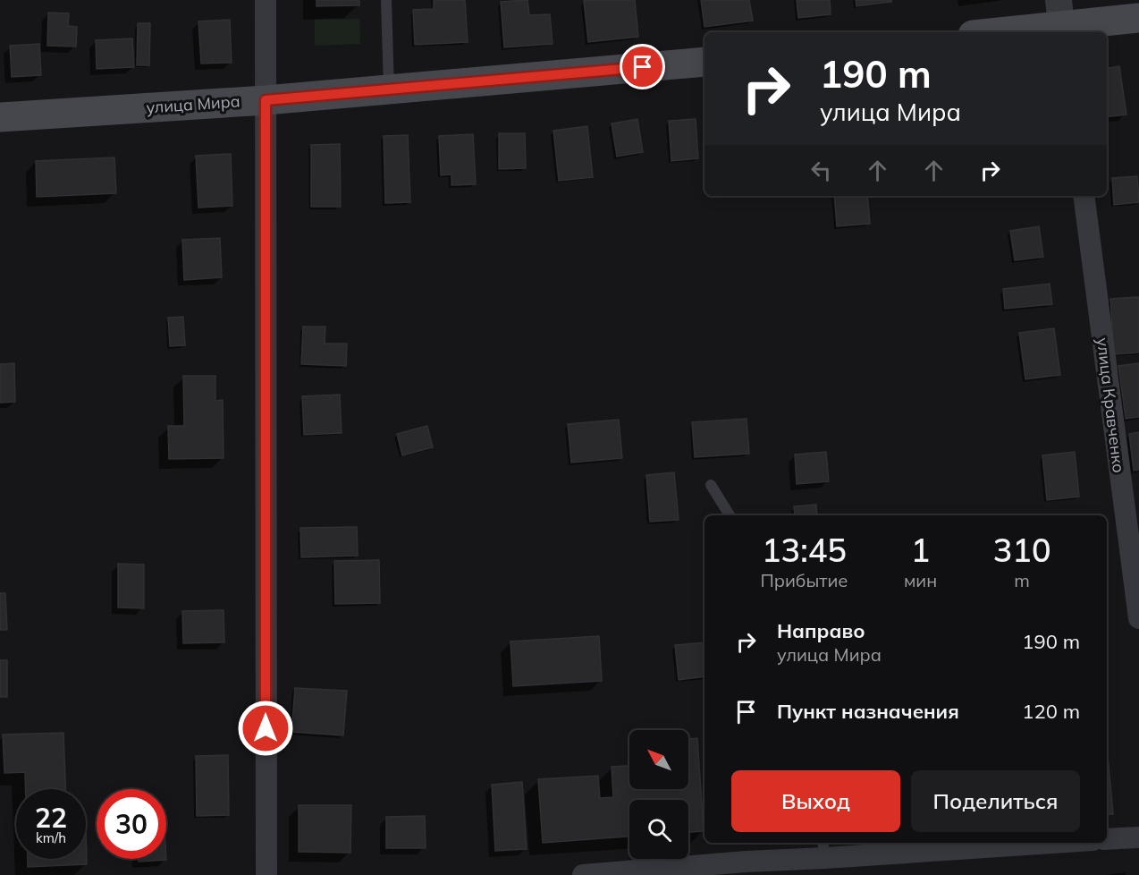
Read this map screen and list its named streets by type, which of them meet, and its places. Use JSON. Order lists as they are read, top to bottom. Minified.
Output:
{"streets":{"main road":["улица Мира"],"street":["улица Кравченко"]},"north":"top left","page":{"turn":["190 m","улица Мира"],"eta":["13:45","Прибытие","1","мин","310","m"],"list":[{"name":"Направо","note":"улица Мира","value":"190 m"},{"name":"Пункт назначения","value":"120 m"}],"buttons":["Выход","Поделиться"],"speed":"22 km/h","limit":"30"}}
